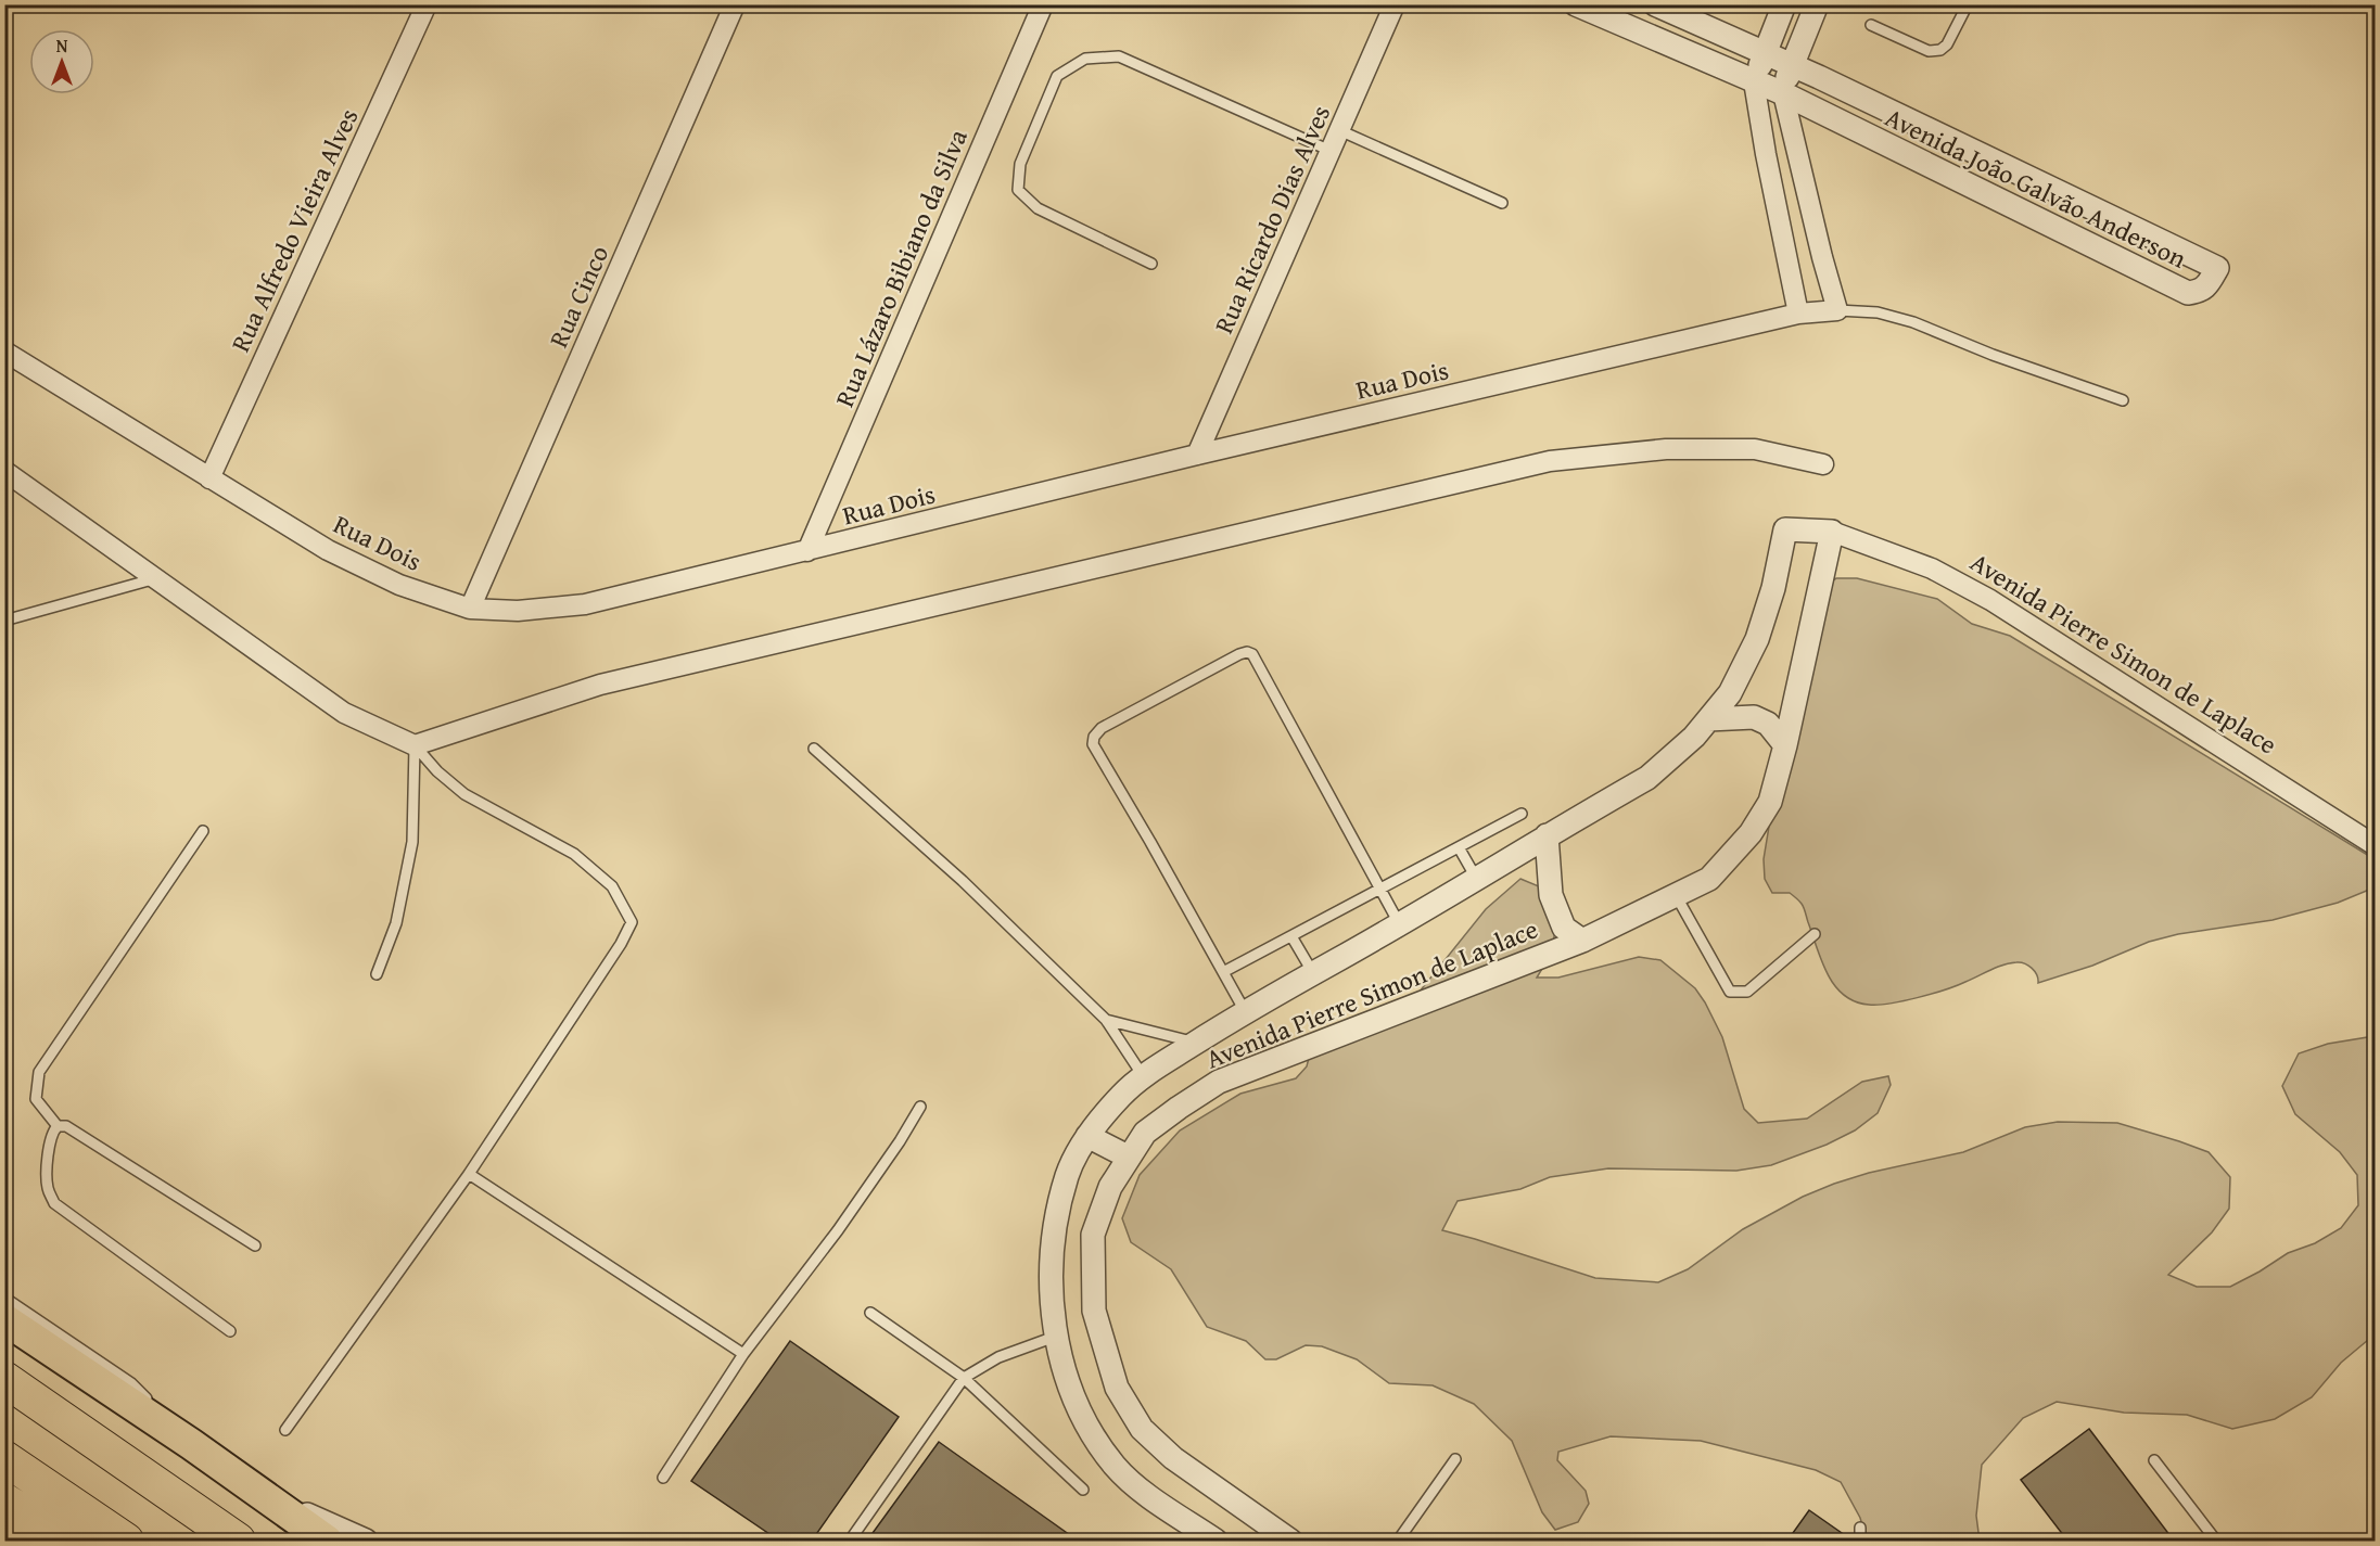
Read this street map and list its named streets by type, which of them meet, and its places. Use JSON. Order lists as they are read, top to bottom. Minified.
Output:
{"streets":{"street":["Avenida João Galvão Anderson","Rua Ricardo Dias Alves","Rua Alfredo Vieira Alves","Rua Lázaro Bibiano da Silva","Rua Cinco","Rua Dois","Avenida Pierre Simon de Laplace"]},"crossings":[["Rua Ricardo Dias Alves","Rua Dois"],["Rua Alfredo Vieira Alves","Rua Dois"],["Rua Lázaro Bibiano da Silva","Rua Dois"],["Rua Cinco","Rua Dois"]],"north":"top"}
